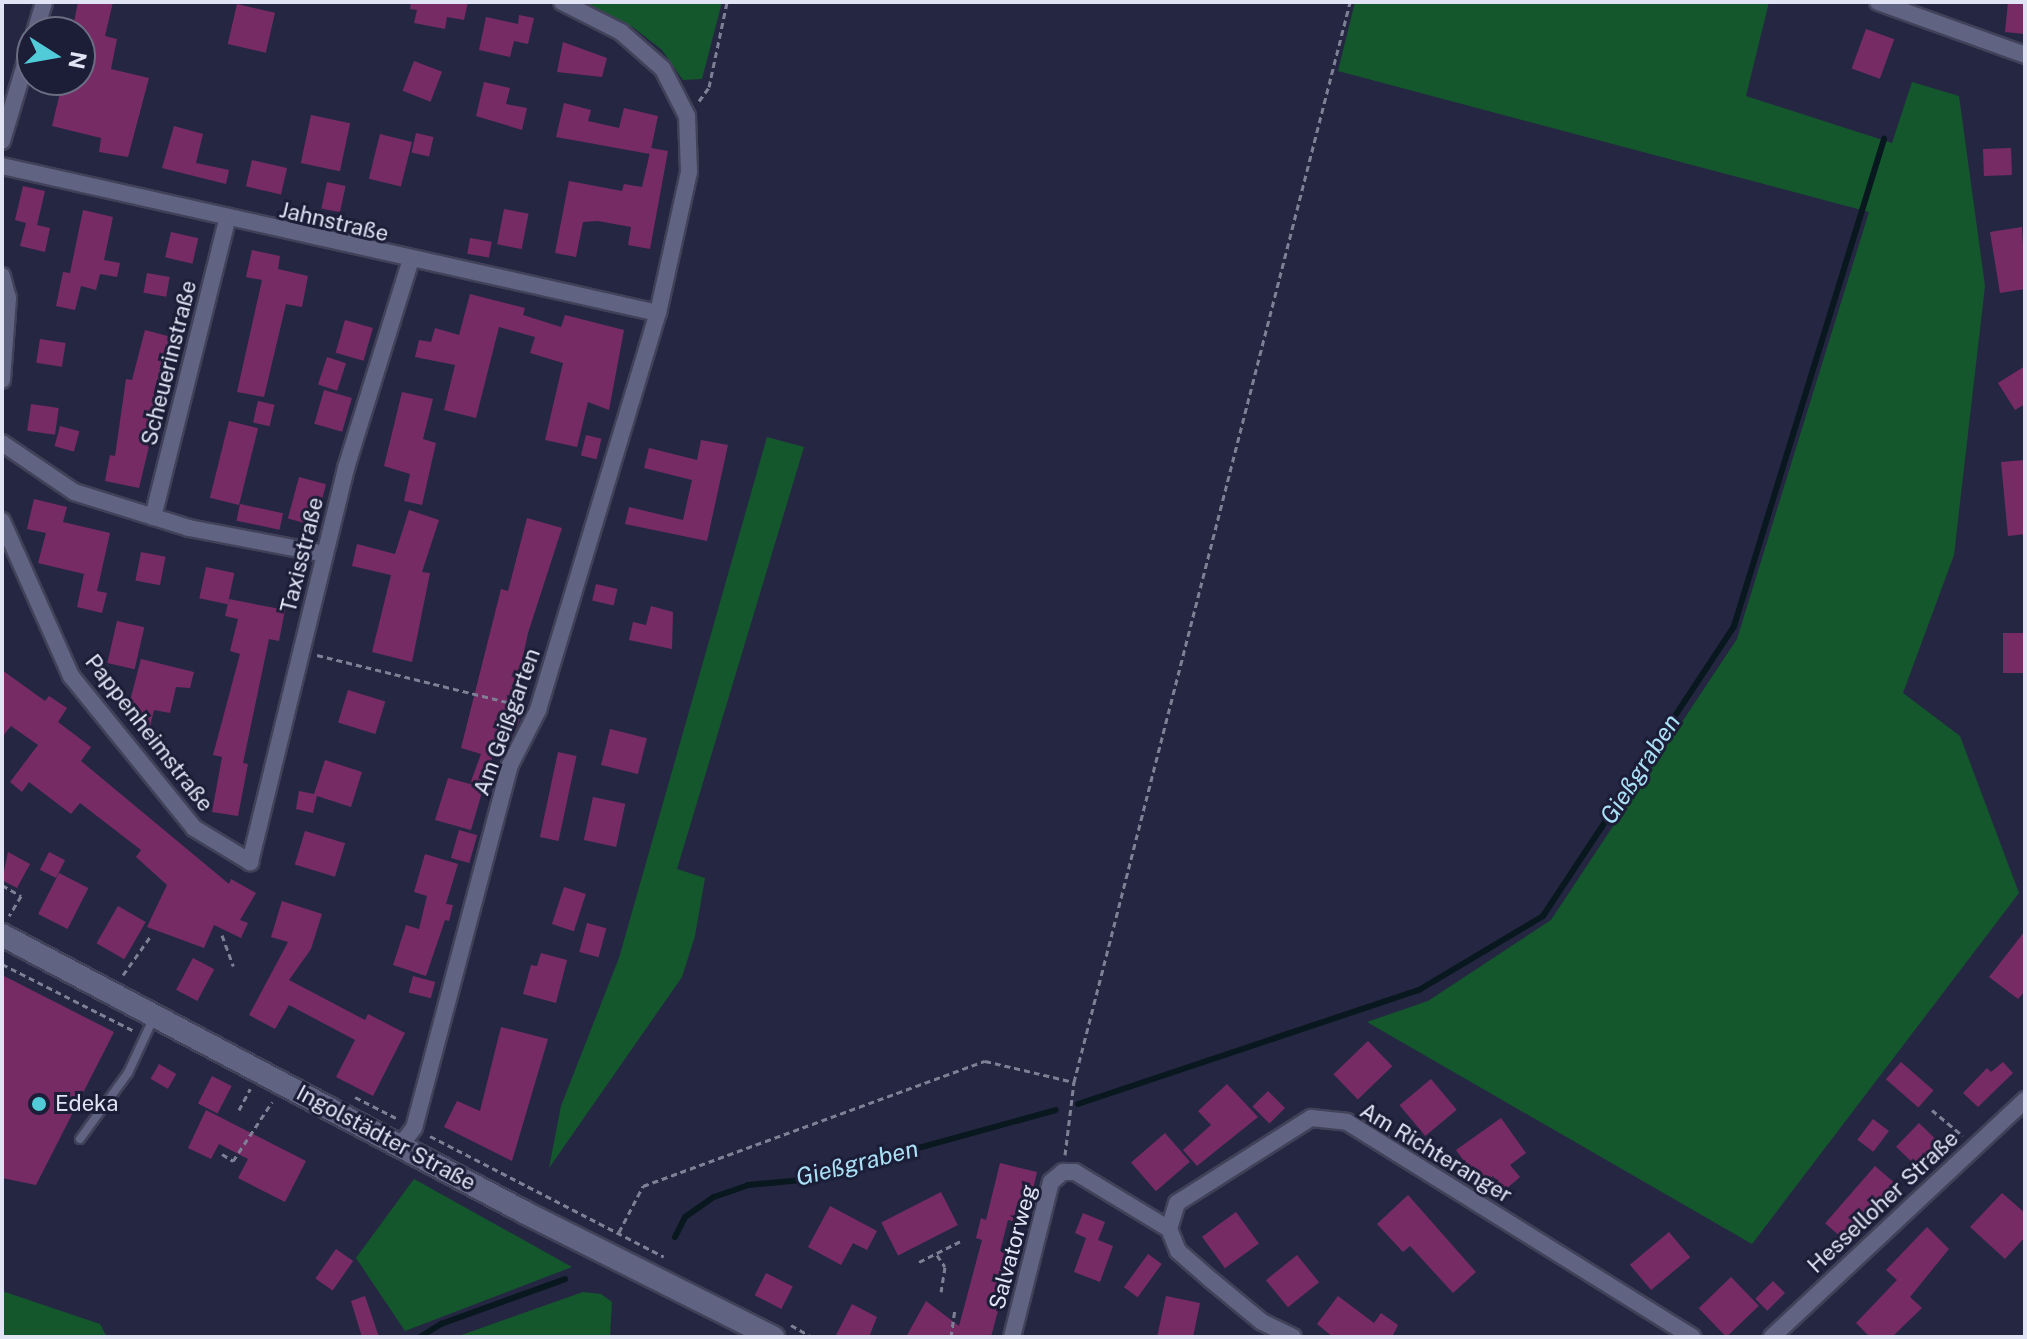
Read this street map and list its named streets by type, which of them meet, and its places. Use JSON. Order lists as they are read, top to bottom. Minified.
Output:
{"streets":{"main road":["Ingolstädter Straße"],"street":["Jahnstraße","Scheuerinstraße","Taxisstraße","Am Geißgarten","Pappenheimstraße","Am Richteranger","Hesselloher Straße","Salvatorweg"]},"crossings":[["Jahnstraße","Scheuerinstraße"],["Jahnstraße","Taxisstraße"],["Jahnstraße","Am Geißgarten"],["Taxisstraße","Pappenheimstraße"],["Am Geißgarten","Ingolstädter Straße"]],"water":["Gießgraben"],"places":["Edeka"],"north":"right"}
